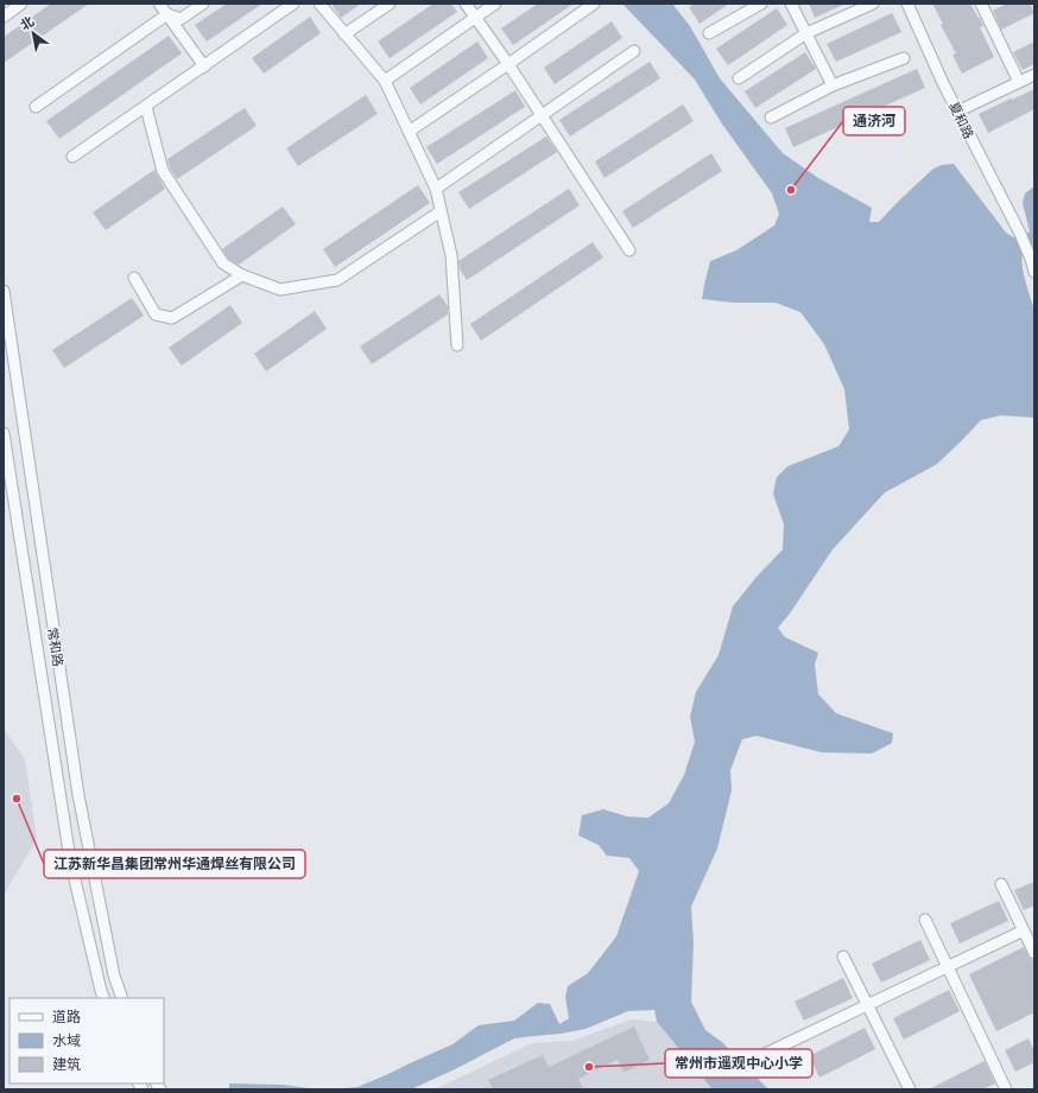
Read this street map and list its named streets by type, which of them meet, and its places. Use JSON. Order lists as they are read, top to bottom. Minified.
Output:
{"streets":{"street":["夏和路","常和路"]},"places":["通济河","江苏新华昌集团常州华通焊丝有限公司","常州市遥观中心小学"],"legend":["道路","水域","建筑"],"north":"top left"}
